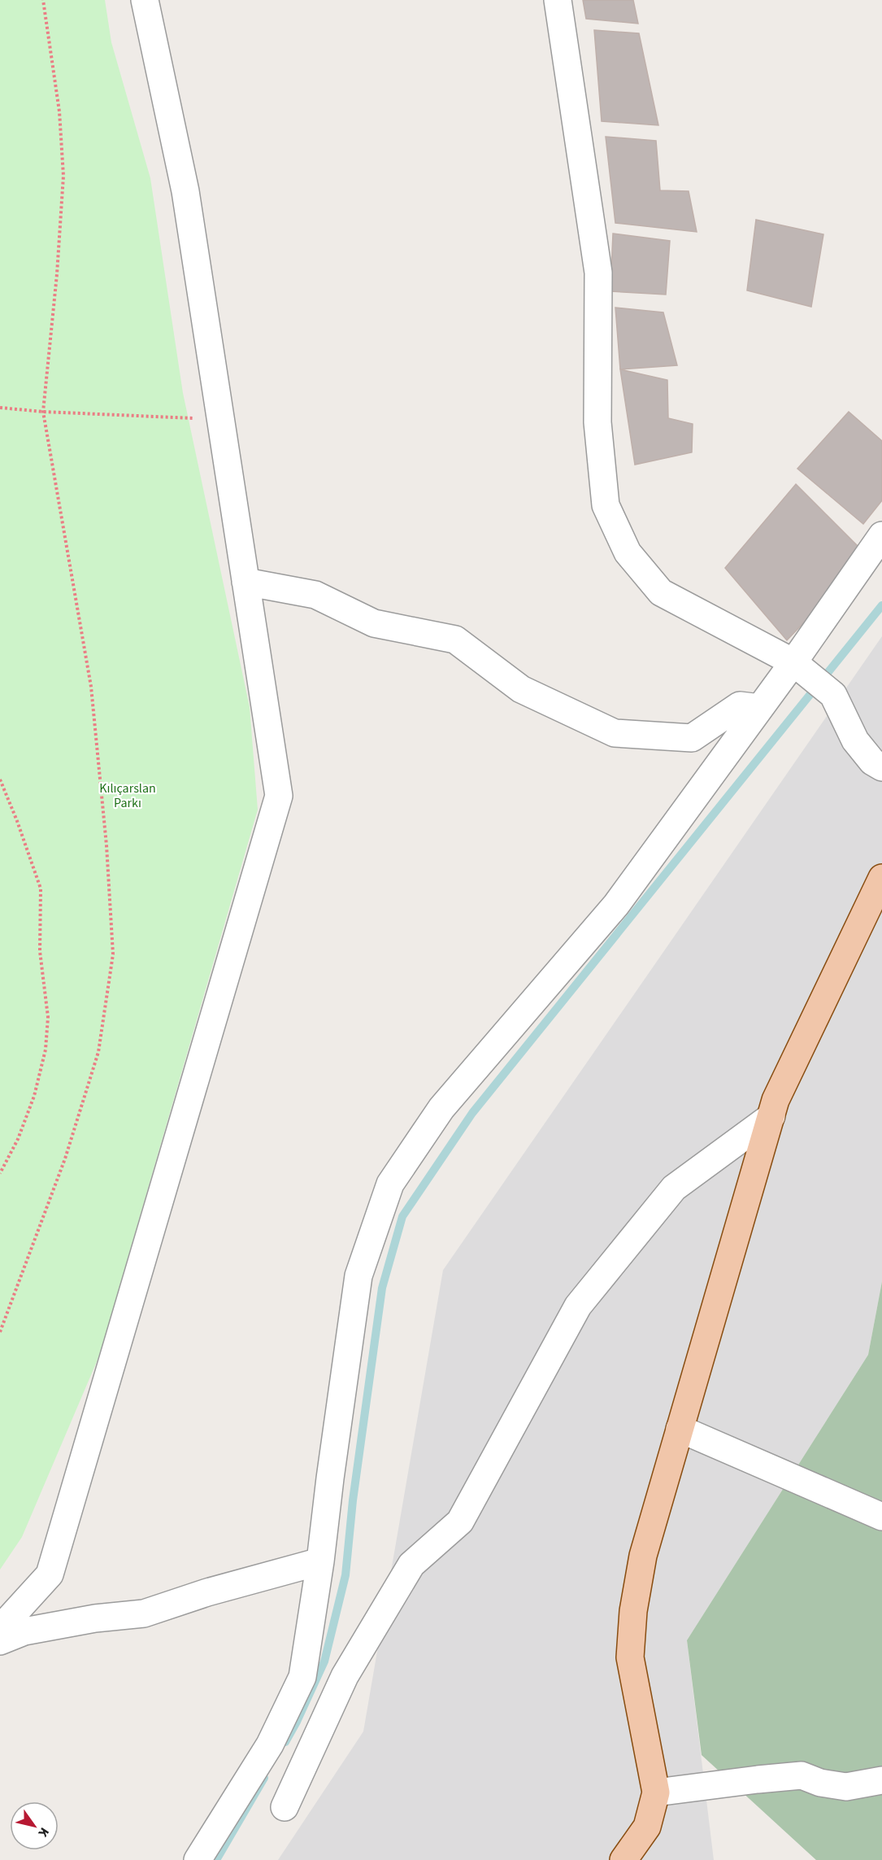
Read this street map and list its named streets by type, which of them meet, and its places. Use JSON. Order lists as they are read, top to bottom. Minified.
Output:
{"parks":["Kılıçarslan Parkı"],"north":"bottom right"}
